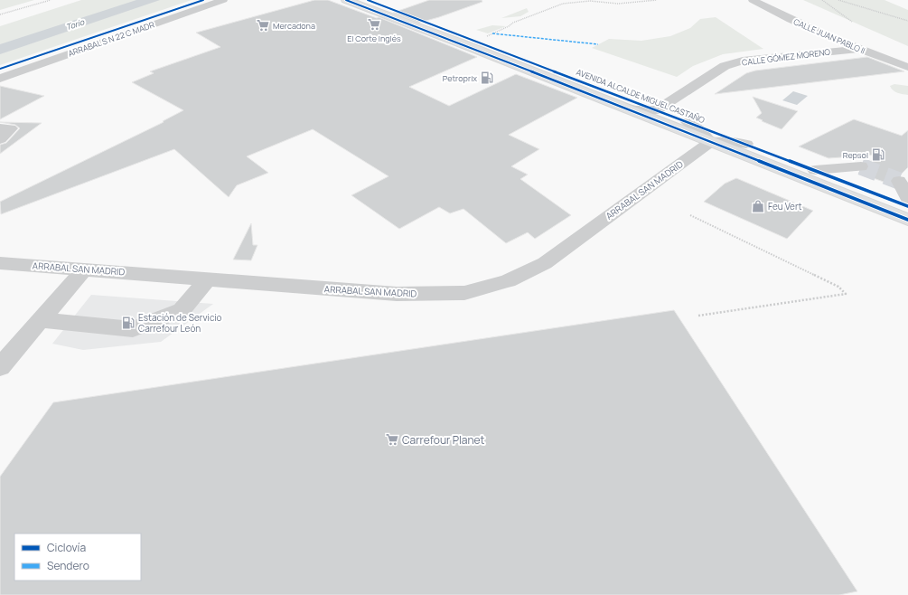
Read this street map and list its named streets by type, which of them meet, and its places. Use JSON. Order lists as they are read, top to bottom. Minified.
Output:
{"streets":{"main road":["AVENIDA ALCALDE MIGUEL CASTAÑO"],"street":["CALLE JUAN PABLO II","ARRABAL S N 22 C MADR","CALLE GÓMEZ MORENO","ARRABAL SAN MADRID"]},"crossings":[["CALLE JUAN PABLO II","CALLE GÓMEZ MORENO"],["CALLE GÓMEZ MORENO","AVENIDA ALCALDE MIGUEL CASTAÑO"],["AVENIDA ALCALDE MIGUEL CASTAÑO","ARRABAL SAN MADRID"]],"water":["Torío"],"places":{"supermarket":["El Corte Inglés","Mercadona","Carrefour Planet"],"fuel station":["Petroprix","Repsol","Estación de Servicio Carrefour León"],"shop":["Feu Vert"]},"legend":["Ciclovía","Sendero"]}
